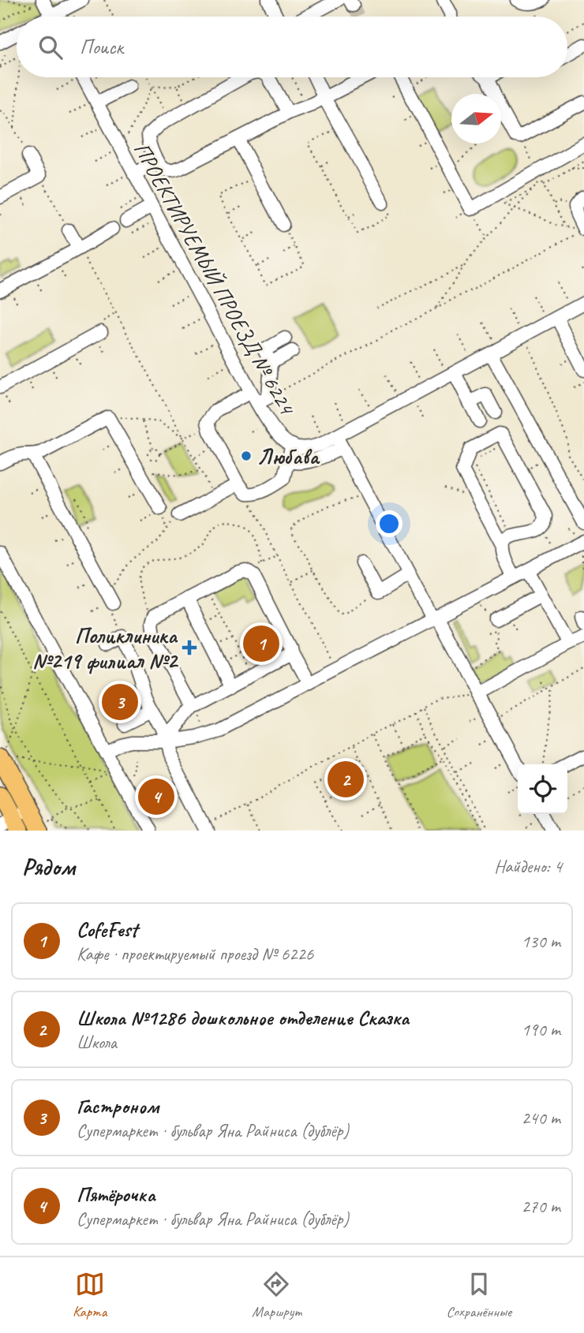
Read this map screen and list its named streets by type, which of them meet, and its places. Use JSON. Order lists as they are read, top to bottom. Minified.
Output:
{"streets":{"street":["ПРОЕКТИРУЕМЫЙ ПРОЕЗД № 6224"]},"places":{"other":["Любава"],"health":["Поликлиника №219 филиал №2"]},"north":"right","page":{"search":"Поиск","pins":["1","3","2","4"],"heading":["Рядом","Найдено: 4"],"list":[{"mark":"1","name":"CofeFest","note":"Кафе · проектируемый проезд № 6226","value":"130 m"},{"mark":"2","name":"Школа №1286 дошкольное отделение Сказка","note":"Школа","value":"190 m"},{"mark":"3","name":"Гастроном","note":"Супермаркет · бульвар Яна Райниса (дублёр)","value":"240 m"},{"mark":"4","name":"Пятёрочка","note":"Супермаркет · бульвар Яна Райниса (дублёр)","value":"270 m"}],"nav":["Карта","Маршрут","Сохранённые"]}}
